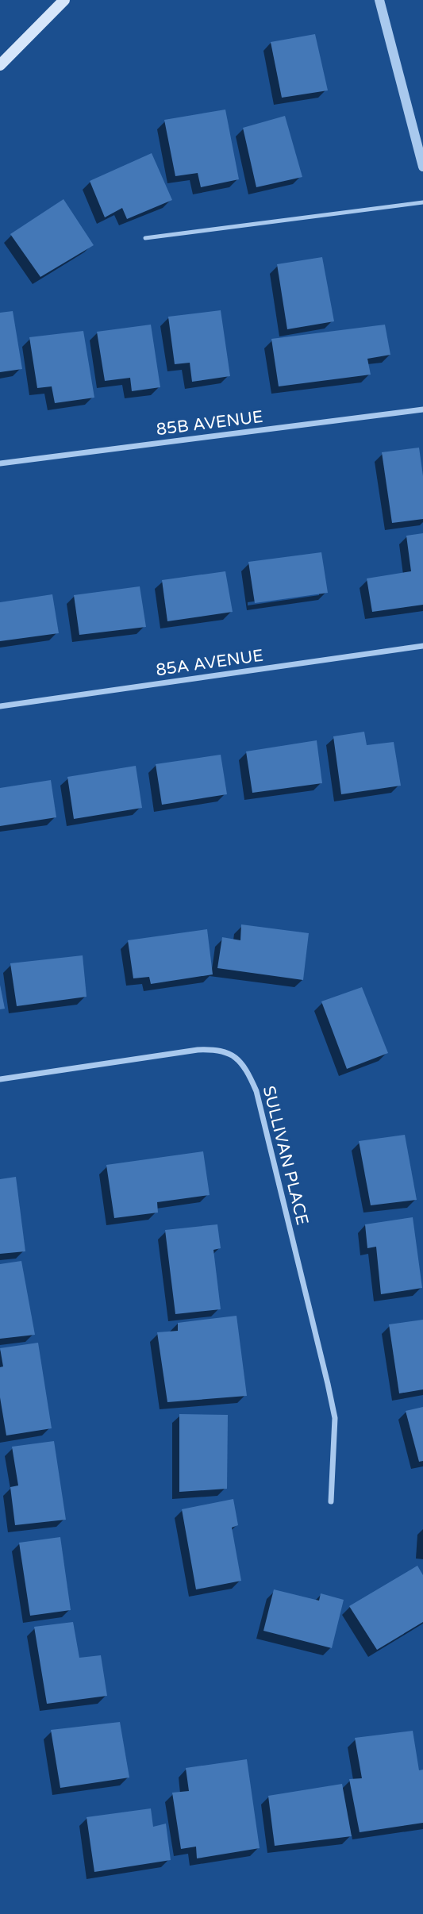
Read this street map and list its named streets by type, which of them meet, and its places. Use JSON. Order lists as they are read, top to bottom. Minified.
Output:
{"streets":{"street":["85B AVENUE","85A AVENUE","SULLIVAN PLACE"]}}
